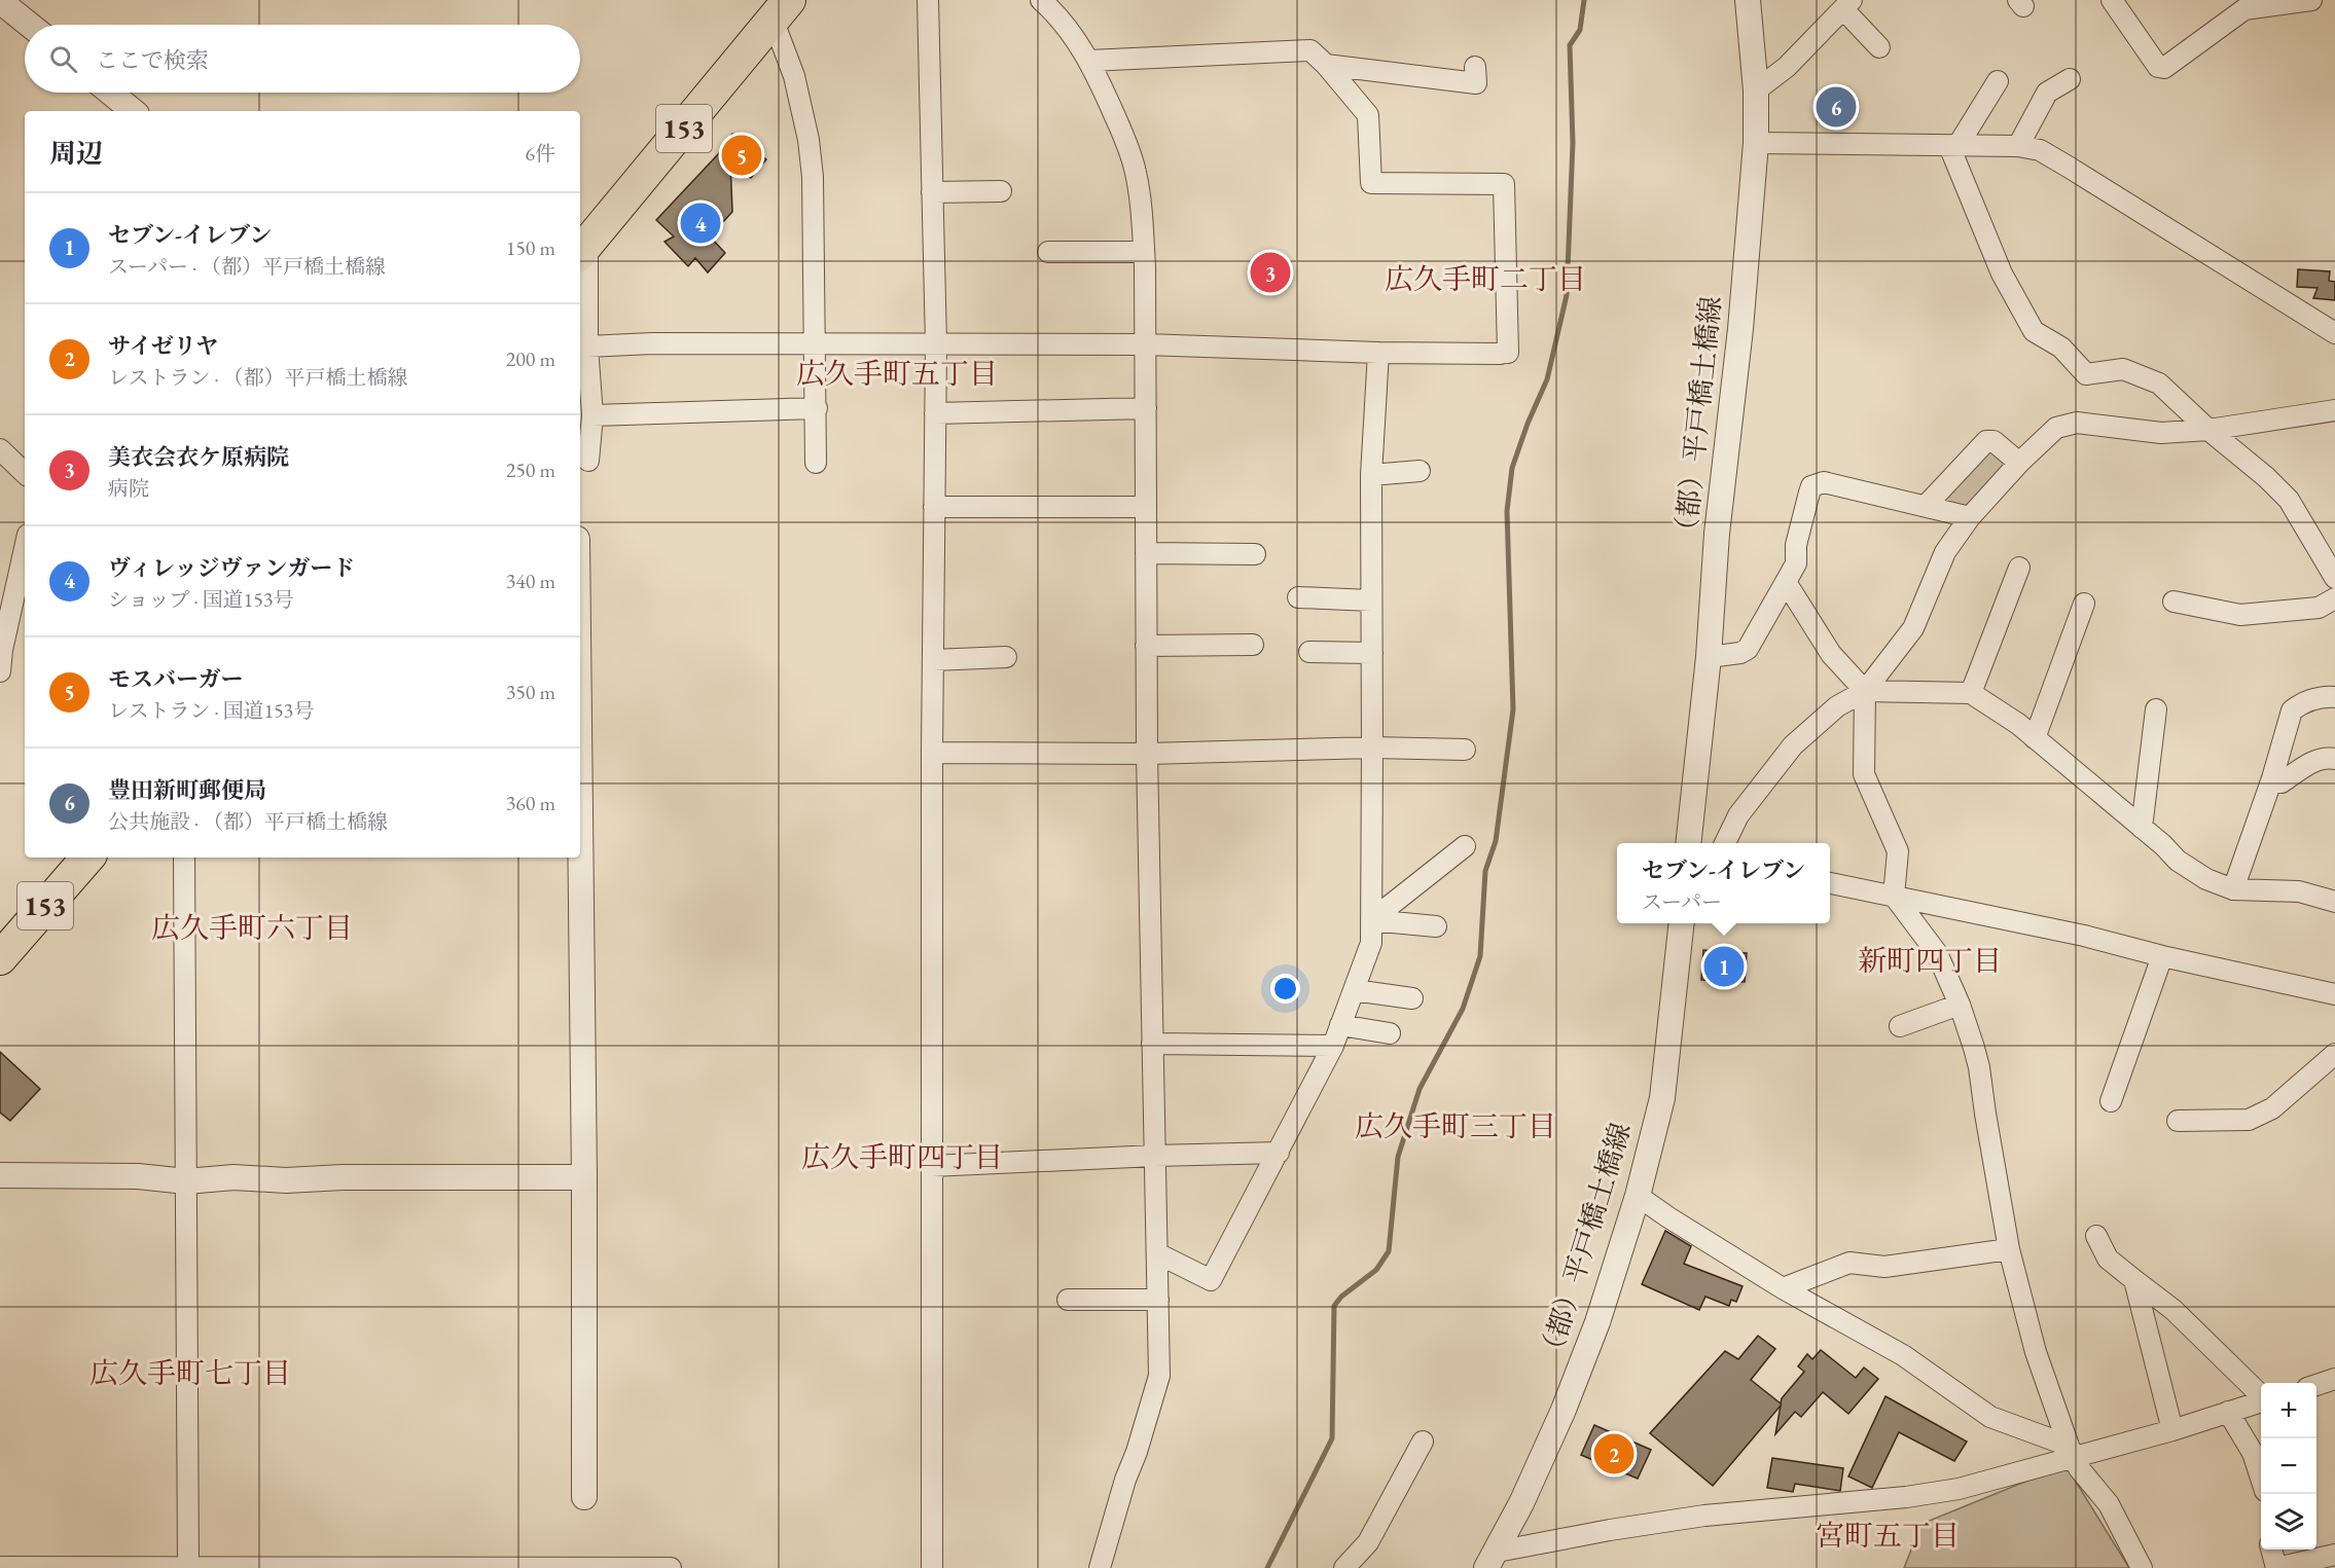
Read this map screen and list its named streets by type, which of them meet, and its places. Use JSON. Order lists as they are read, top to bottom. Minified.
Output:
{"streets":{"highway":["153"],"street":["（都）平戸橋土橋線"]},"districts":["広久手町二丁目","広久手町五丁目","広久手町六丁目","新町四丁目","広久手町三丁目","広久手町四丁目","広久手町七丁目","宮町五丁目"],"page":{"search":"ここで検索","pins":["6","5","4","3","1","2"],"heading":["周辺","6件"],"list":[{"mark":"1","name":"セブン-イレブン","note":"スーパー · （都）平戸橋土橋線","value":"150 m"},{"mark":"2","name":"サイゼリヤ","note":"レストラン · （都）平戸橋土橋線","value":"200 m"},{"mark":"3","name":"美衣会衣ケ原病院","note":"病院","value":"250 m"},{"mark":"4","name":"ヴィレッジヴァンガード","note":"ショップ · 国道153号","value":"340 m"},{"mark":"5","name":"モスバーガー","note":"レストラン · 国道153号","value":"350 m"},{"mark":"6","name":"豊田新町郵便局","note":"公共施設 · （都）平戸橋土橋線","value":"360 m"}],"popup":["セブン-イレブン","スーパー"],"map_buttons":["+","−"]}}
